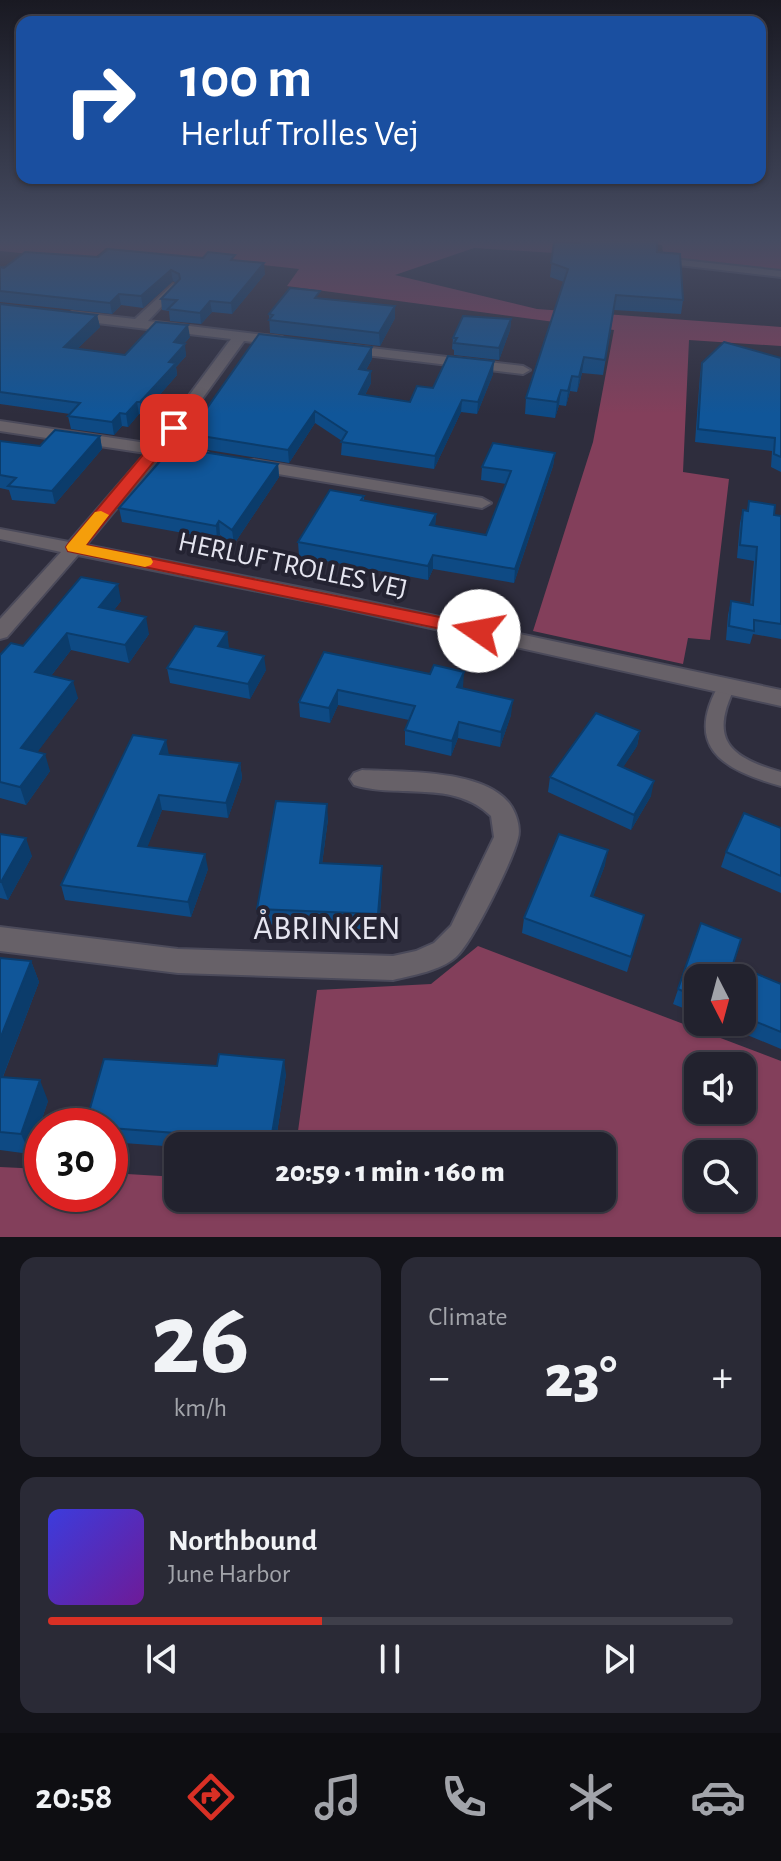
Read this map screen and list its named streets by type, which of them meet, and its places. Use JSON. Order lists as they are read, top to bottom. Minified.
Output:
{"streets":{"street":["HERLUF TROLLES VEJ","ÅBRINKEN"]},"north":"bottom","page":{"turn":["100 m","Herluf Trolles Vej"],"limit":"30","trip":"20:59 · 1 min · 160 m","tile":[["26","km/h"],"Climate"],"heat":["−","23°","+"],"song":["Northbound","June Harbor"],"tabs":"20:58"}}
